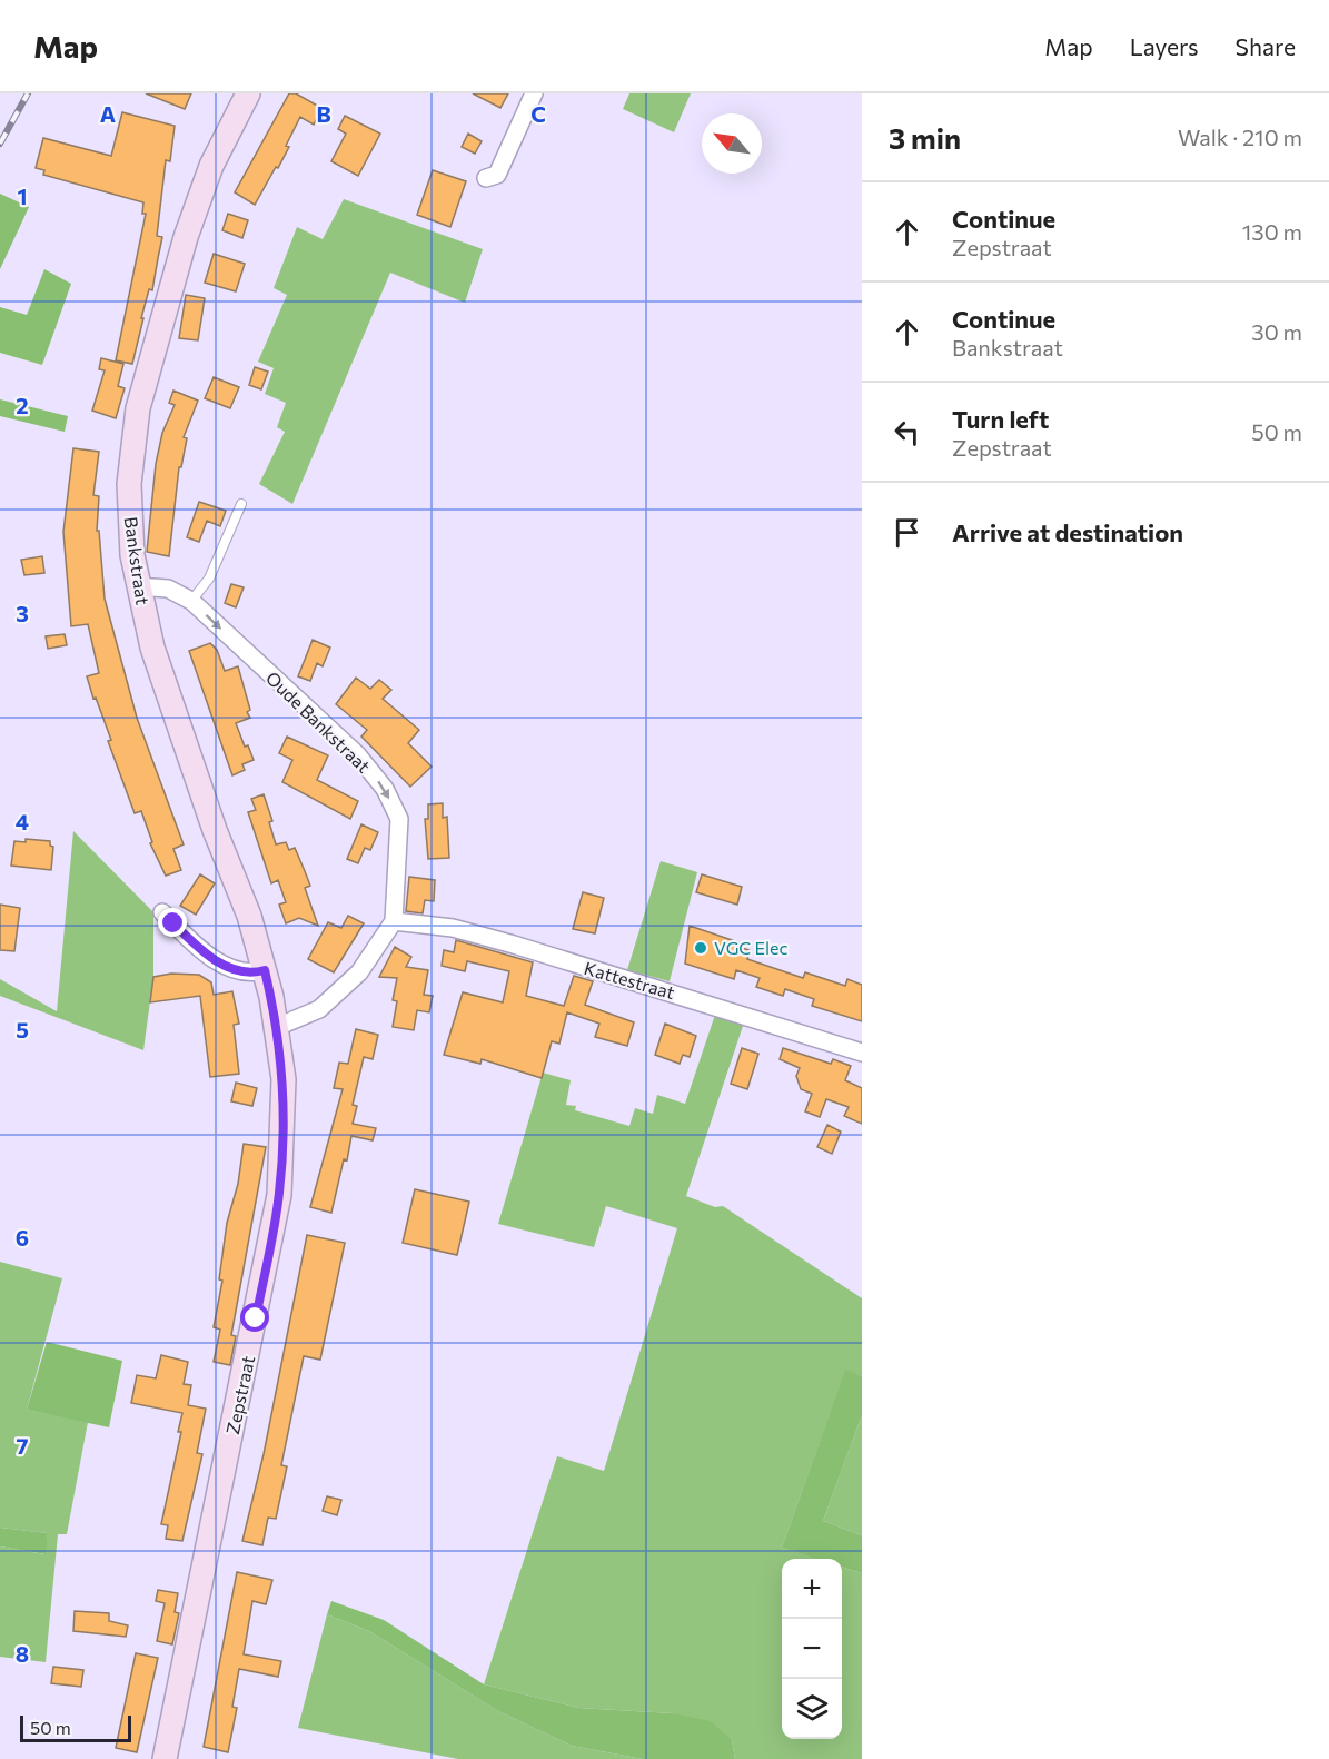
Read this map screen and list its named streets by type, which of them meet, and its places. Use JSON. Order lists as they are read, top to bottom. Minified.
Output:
{"streets":{"street":["Bankstraat","Oude Bankstraat","Kattestraat","Zepstraat"]},"crossings":[["Bankstraat","Oude Bankstraat"],["Bankstraat","Zepstraat"],["Oude Bankstraat","Kattestraat"]],"one_way":["Oude Bankstraat"],"places":["VGC Elec"],"scale_bar":"50 m","north":"top left","page":{"header":"Map","nav":["Map","Layers","Share"],"heading":["3 min","Walk · 210 m"],"list":[["Continue","Zepstraat","130 m"],["Continue","Bankstraat","30 m"],["Turn left","Zepstraat","50 m"],"Arrive at destination"],"map_buttons":["+","−"],"scale":"50 m"},"grid":{"columns":["A","B","C"],"rows":["1","2","3","4","5","6","7","8"]}}
